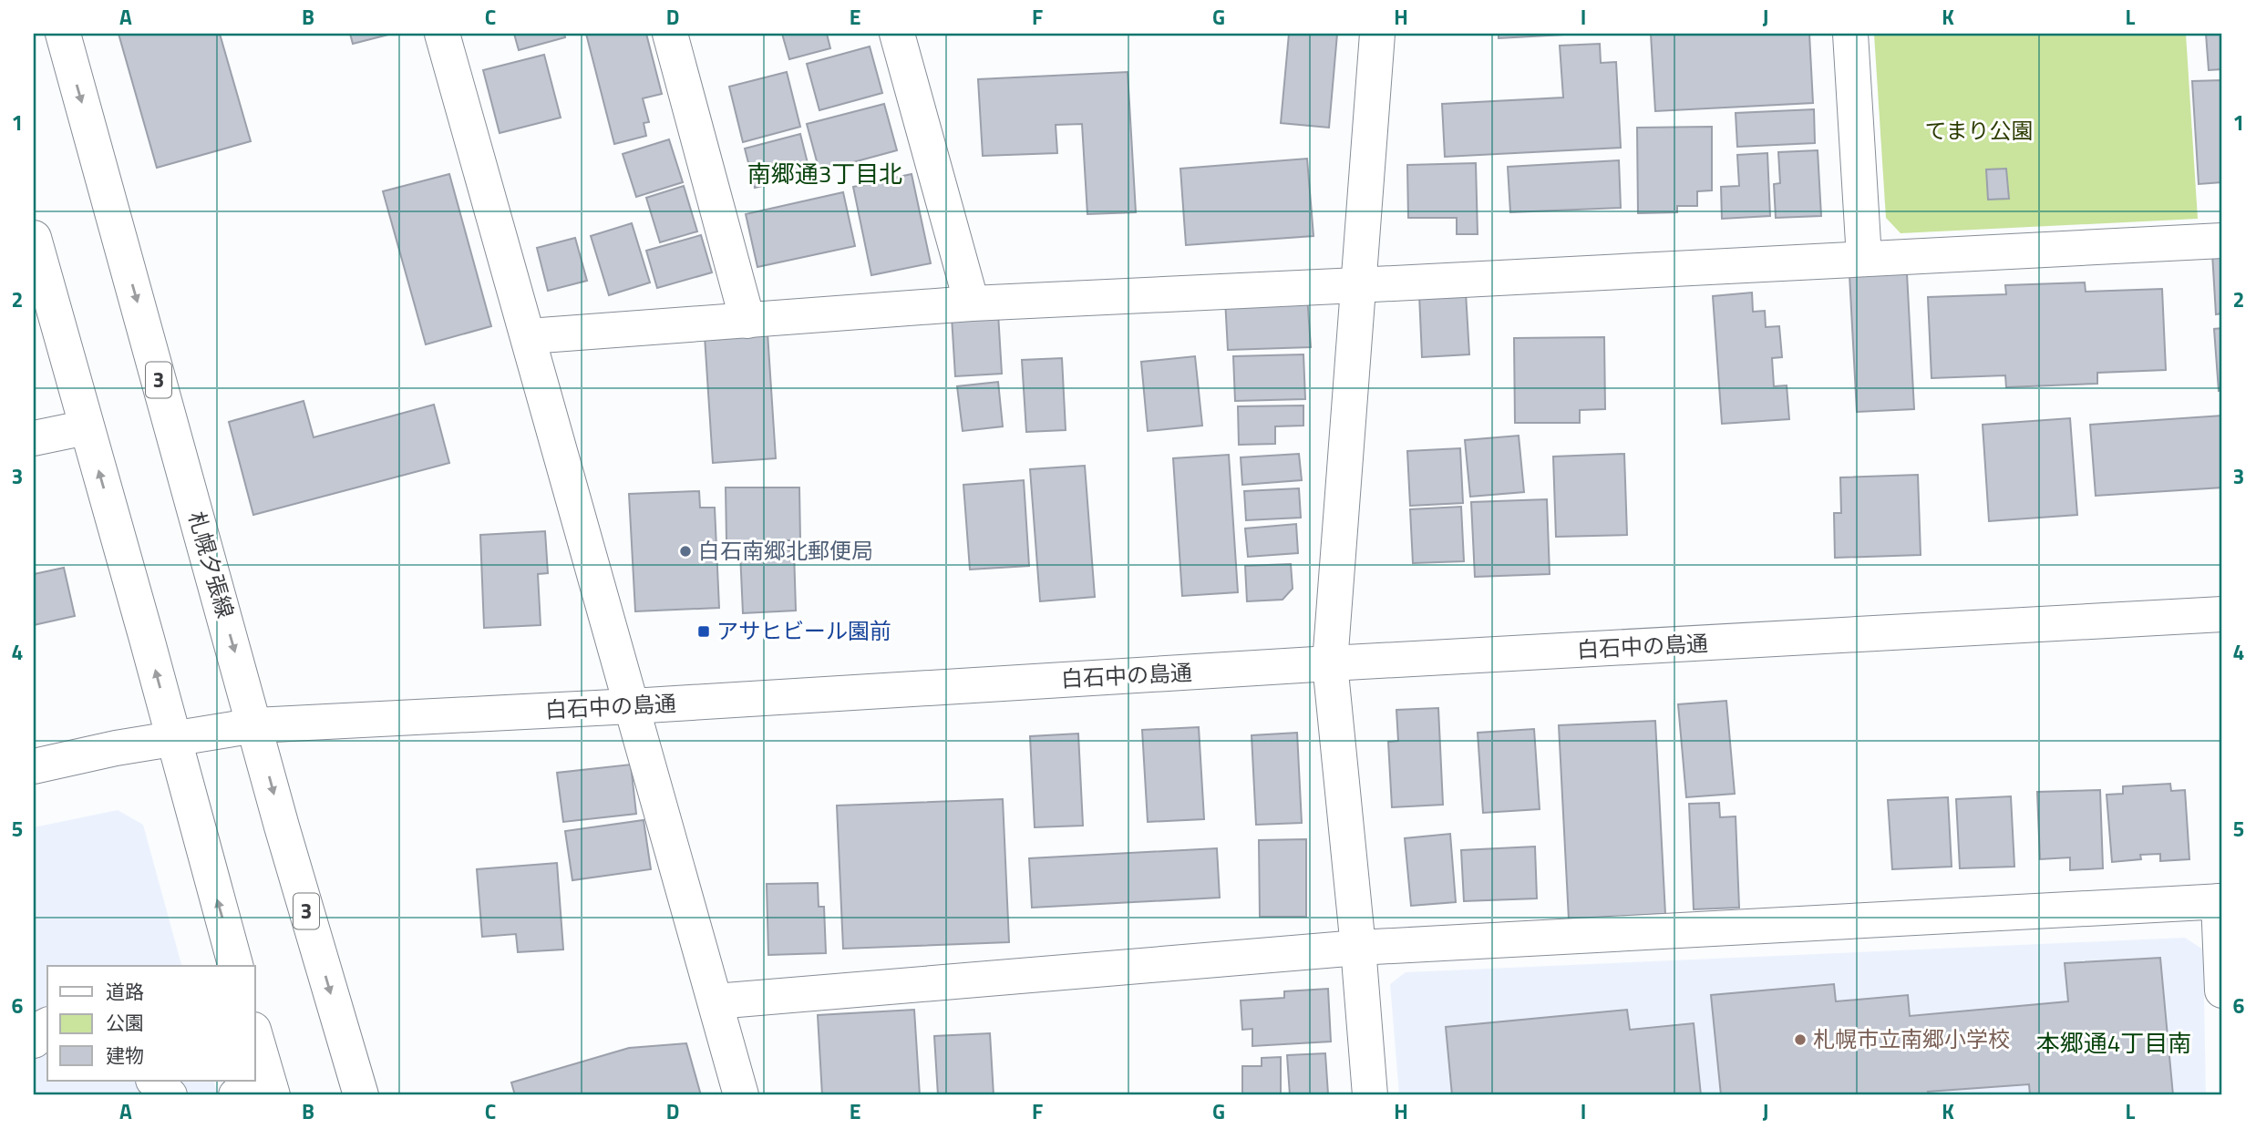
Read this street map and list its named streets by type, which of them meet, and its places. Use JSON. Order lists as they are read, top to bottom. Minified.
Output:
{"streets":{"street":["3","札幌夕張線","白石中の島通"]},"crossings":[["札幌夕張線","白石中の島通"]],"districts":["南郷通3丁目北","本郷通4丁目南"],"parks":["てまり公園"],"places":{"other":["白石南郷北郵便局","札幌市立南郷小学校"],"transit":["アサヒビール園前"]},"legend":["道路","公園","建物"],"grid":{"columns":["A","B","C","D","E","F","G","H","I","J","K","L"],"rows":["1","2","3","4","5","6"]}}
